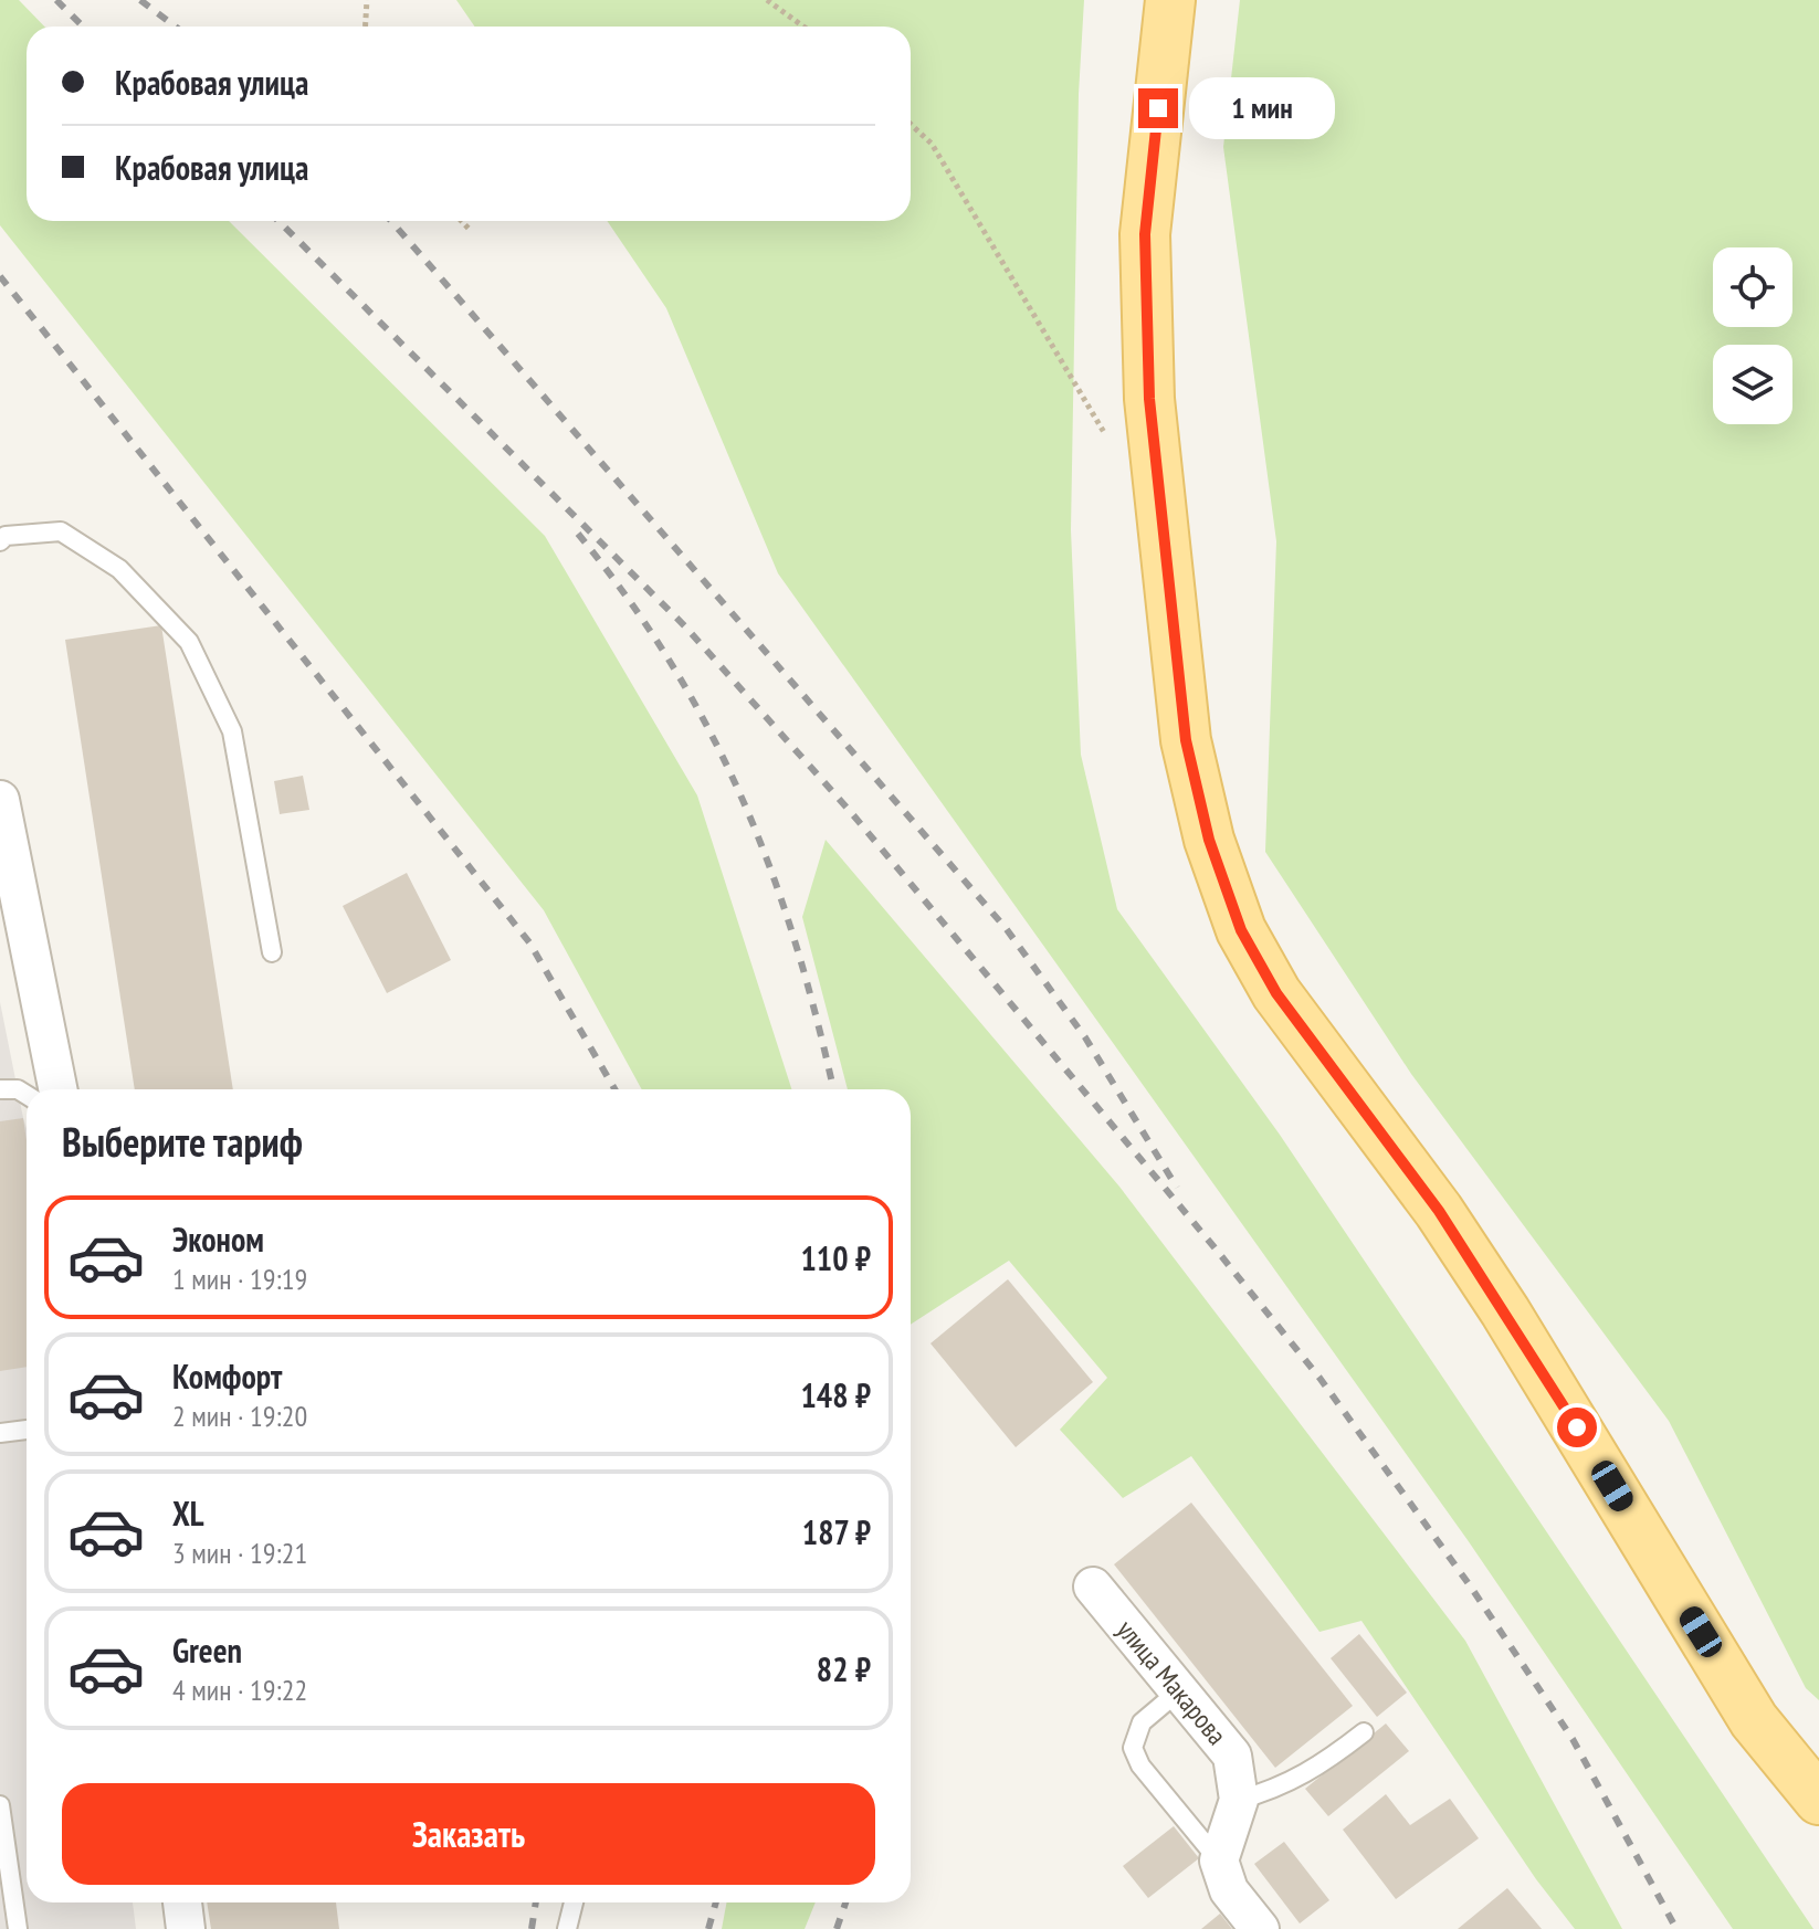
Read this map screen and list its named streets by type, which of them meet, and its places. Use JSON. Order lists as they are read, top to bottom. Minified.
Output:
{"streets":{"street":["улица Макарова"]},"page":{"banner":["Крабовая улица","Крабовая улица"],"bubble":"1 мин","heading":"Выберите тариф","list":[{"name":"Эконом","note":"1 мин · 19:19","value":"110 ₽"},{"name":"Комфорт","note":"2 мин · 19:20","value":"148 ₽"},{"name":"XL","note":"3 мин · 19:21","value":"187 ₽"},{"name":"Green","note":"4 мин · 19:22","value":"82 ₽"}],"buttons":"Заказать"}}
